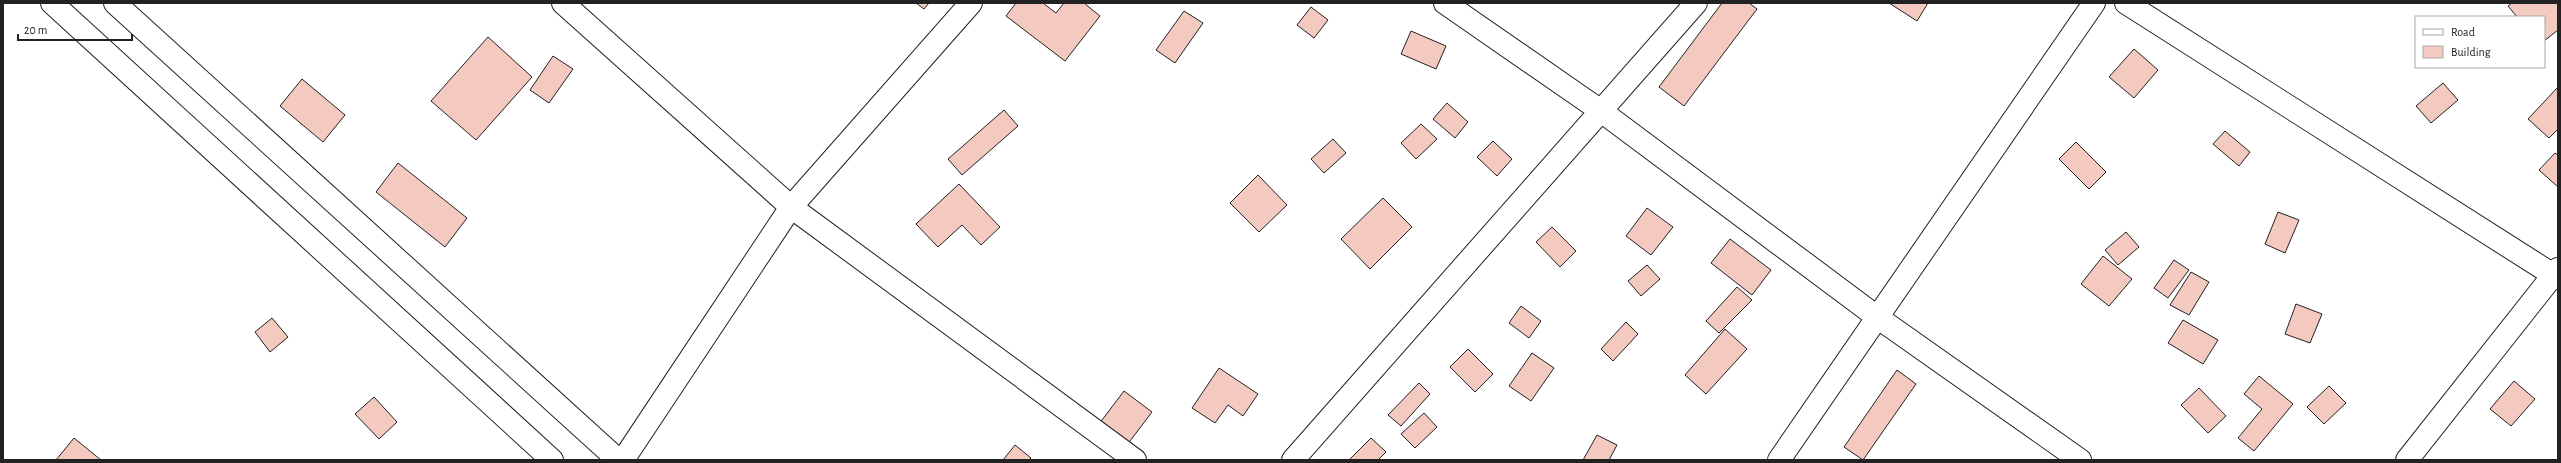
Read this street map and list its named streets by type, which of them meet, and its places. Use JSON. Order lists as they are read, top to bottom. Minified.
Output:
{"legend":["Road","Building"],"scale_bar":"20 m"}
